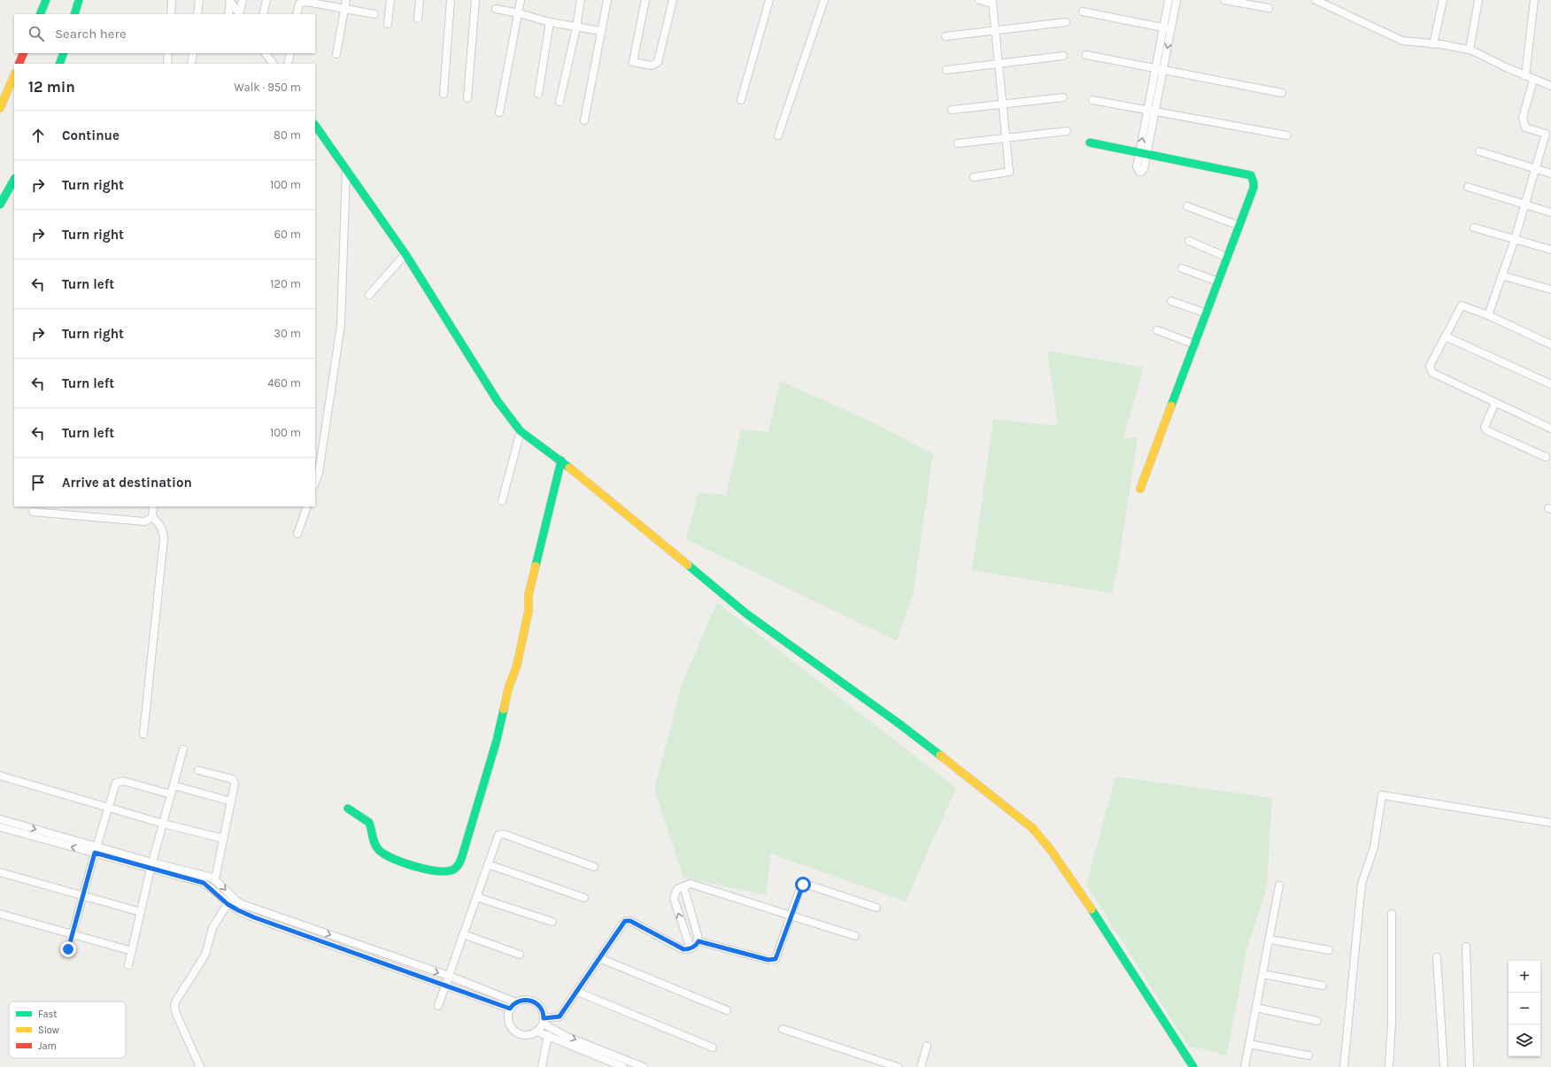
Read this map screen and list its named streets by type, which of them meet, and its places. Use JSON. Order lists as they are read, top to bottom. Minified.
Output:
{"legend":["Fast","Slow","Jam"],"page":{"search":"Search here","heading":["12 min","Walk · 950 m"],"list":[["Continue","80 m"],["Turn right","100 m"],["Turn right","60 m"],["Turn left","120 m"],["Turn right","30 m"],["Turn left","460 m"],["Turn left","100 m"],"Arrive at destination"],"map_buttons":["+","−"]}}
